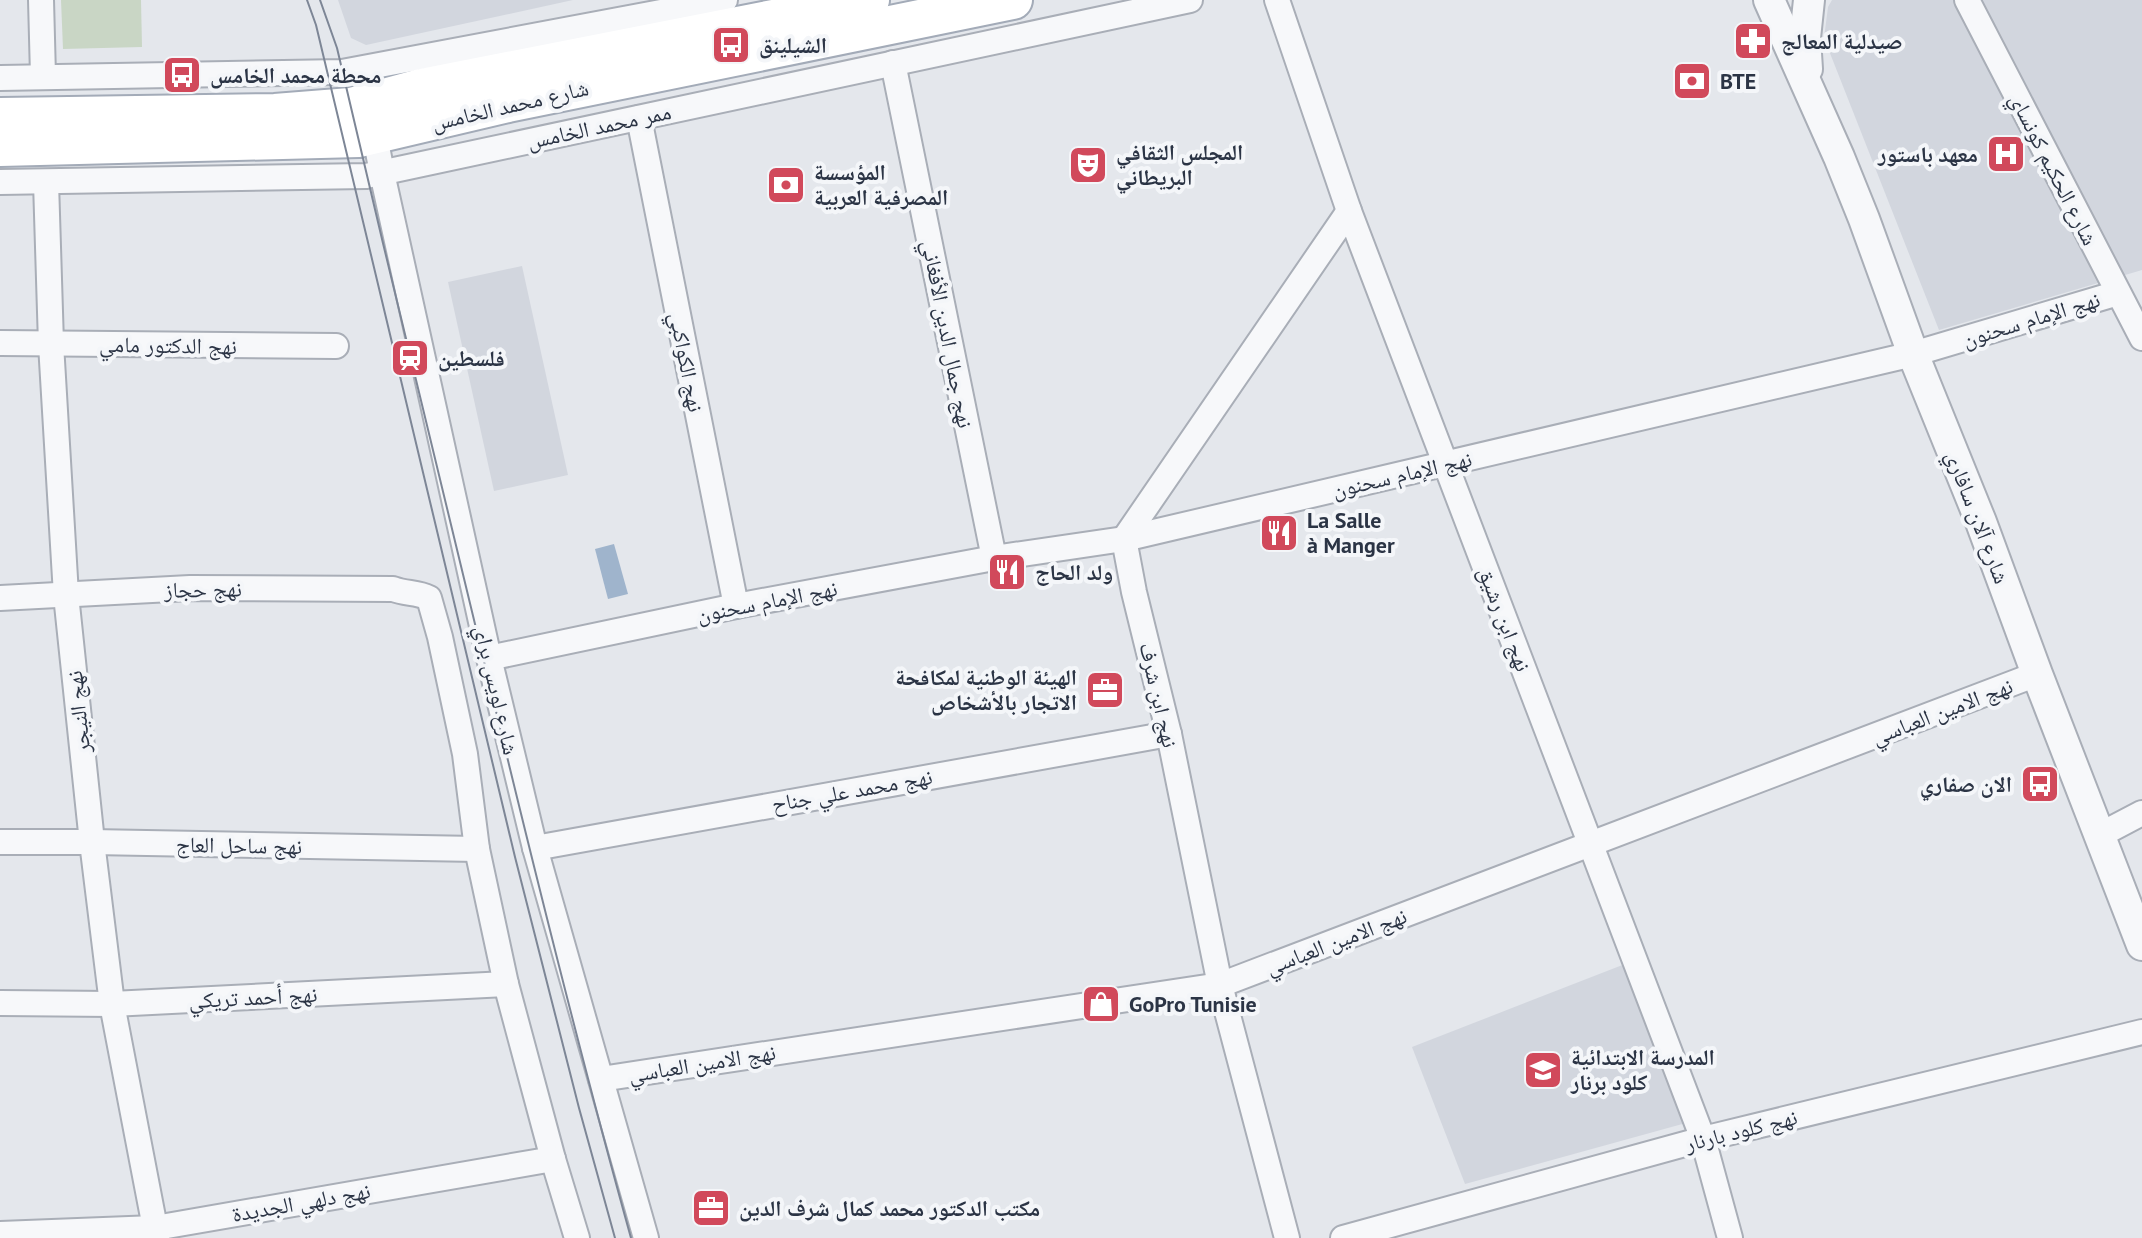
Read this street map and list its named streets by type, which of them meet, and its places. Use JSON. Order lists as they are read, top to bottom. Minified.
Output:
{"streets":{"main road":["شارع محمد الخامس"],"street":["ممر محمد الخامس","شارع الحكيم كونساي","نهج الإمام سحنون","نهج جمال الدين الأفغاني","نهج الدكتور مامي","نهج الكواكبي","شارع آلان سافاري","نهج حجاز","نهج ابن رشيق","شارع لويس براي","نهج ابن شرف","نهج الامين العباسي","نهج النيجر","نهج محمد علي جناح","نهج ساحل العاج","نهج أحمد تريكي","نهج كلود بارنار","نهج دلهي الجديدة"]},"crossings":[["شارع محمد الخامس","شارع لويس براي"],["ممر محمد الخامس","نهج جمال الدين الأفغاني"],["ممر محمد الخامس","نهج الكواكبي"],["ممر محمد الخامس","شارع لويس براي"],["ممر محمد الخامس","نهج النيجر"],["شارع الحكيم كونساي","نهج الإمام سحنون"],["نهج الإمام سحنون","نهج جمال الدين الأفغاني"],["نهج الإمام سحنون","نهج الكواكبي"],["نهج الإمام سحنون","شارع آلان سافاري"],["نهج الإمام سحنون","نهج ابن رشيق"],["نهج الإمام سحنون","شارع لويس براي"],["نهج الإمام سحنون","نهج ابن شرف"],["نهج الدكتور مامي","نهج النيجر"],["شارع آلان سافاري","نهج الامين العباسي"],["نهج حجاز","شارع لويس براي"],["نهج حجاز","نهج النيجر"],["نهج ابن رشيق","نهج الامين العباسي"],["نهج ابن رشيق","نهج كلود بارنار"],["شارع لويس براي","نهج الامين العباسي"],["شارع لويس براي","نهج محمد علي جناح"],["شارع لويس براي","نهج ساحل العاج"],["شارع لويس براي","نهج أحمد تريكي"],["شارع لويس براي","نهج دلهي الجديدة"],["نهج ابن شرف","نهج الامين العباسي"],["نهج ابن شرف","نهج محمد علي جناح"],["نهج النيجر","نهج ساحل العاج"],["نهج النيجر","نهج أحمد تريكي"],["نهج النيجر","نهج دلهي الجديدة"]],"places":{"pharmacy":["صيدلية المعالج"],"bus stop":["الشيلينق","محطة محمد الخامس","الان صفاري"],"bank":["BTE","المؤسسة المصرفية العربية"],"hospital":["معهد باستور"],"theatre":["المجلس الثقافي البريطاني"],"station":["فلسطين"],"restaurant":["La Salle à Manger","ولد الحاج"],"office":["الهيئة الوطنية لمكافحة الاتجار بالأشخاص","مكتب الدكتور محمد كمال شرف الدين"],"shop":["GoPro Tunisie"],"school or university":["المدرسة الابتدائية كلود برنار"]}}
